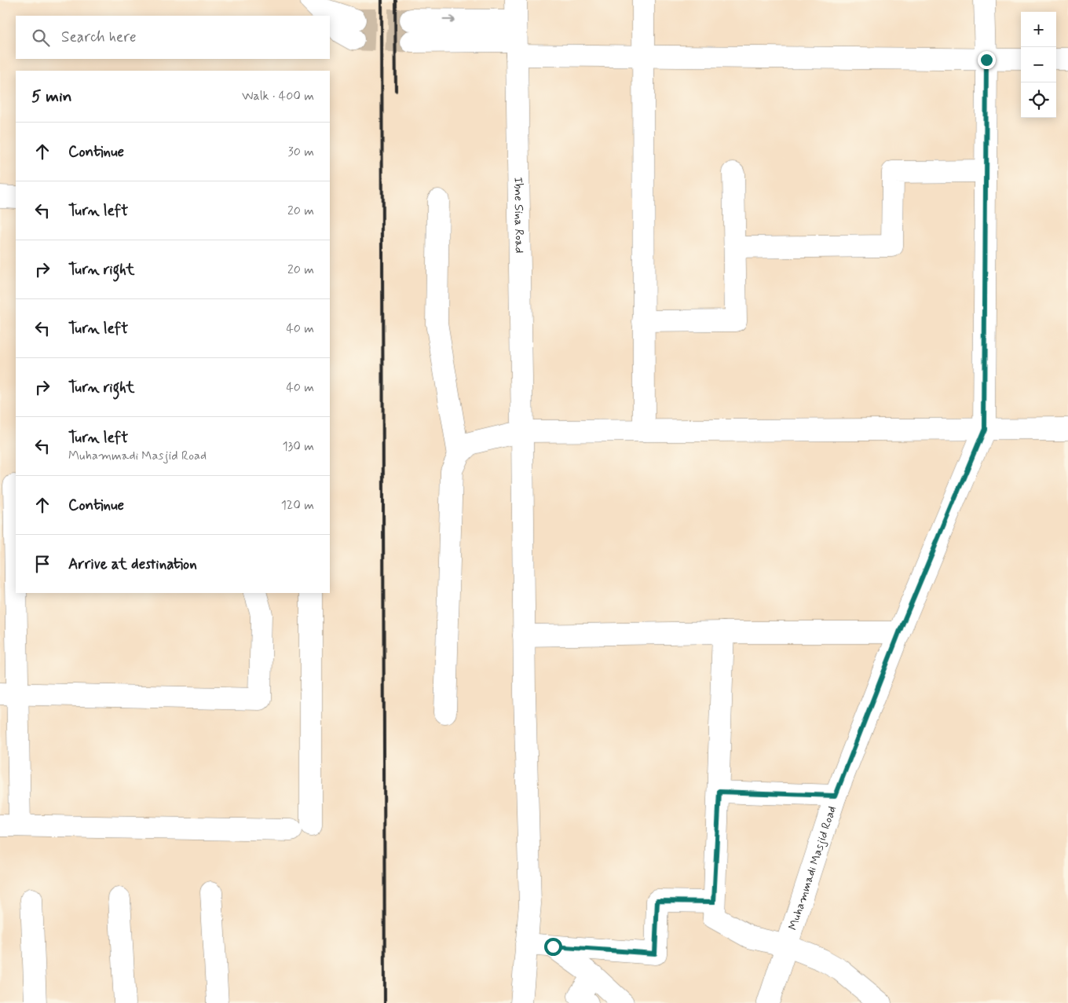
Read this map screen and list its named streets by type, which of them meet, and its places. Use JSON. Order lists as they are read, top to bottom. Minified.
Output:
{"streets":{"street":["Ibne Sina Road","Muhammadi Masjid Road"]},"page":{"map_buttons":["+","−"],"search":"Search here","heading":["5 min","Walk · 400 m"],"list":[["Continue","30 m"],["Turn left","20 m"],["Turn right","20 m"],["Turn left","40 m"],["Turn right","40 m"],["Turn left","Muhammadi Masjid Road","130 m"],["Continue","120 m"],"Arrive at destination"]}}
